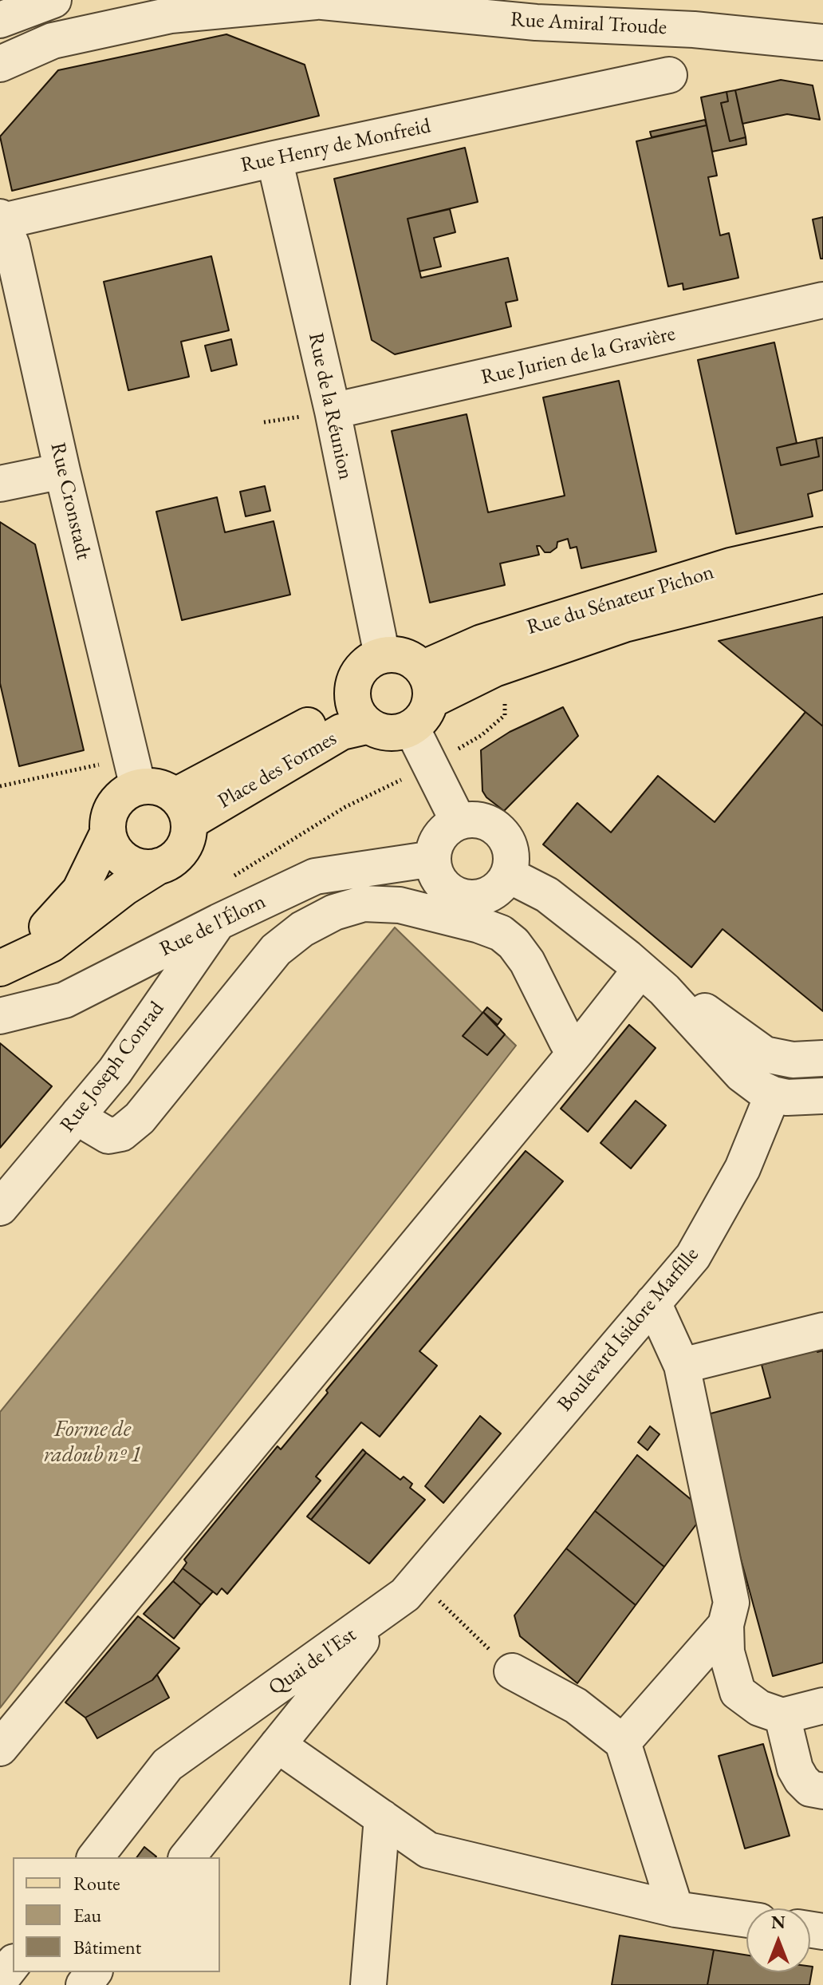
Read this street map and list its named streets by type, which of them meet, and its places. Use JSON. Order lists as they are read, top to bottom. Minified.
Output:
{"streets":{"main road":["Rue du Sénateur Pichon","Place des Formes"],"street":["Rue Amiral Troude","Rue Henry de Monfreid","Rue Jurien de la Gravière","Rue de la Réunion","Rue Cronstadt","Rue de l'Élorn","Rue Joseph Conrad","Boulevard Isidore Marfille","Quai de l'Est"]},"crossings":[["Rue Henry de Monfreid","Rue de la Réunion"],["Rue Henry de Monfreid","Rue Cronstadt"],["Rue Jurien de la Gravière","Rue de la Réunion"],["Rue de la Réunion","Rue du Sénateur Pichon"],["Rue de la Réunion","Place des Formes"],["Rue Cronstadt","Place des Formes"],["Rue du Sénateur Pichon","Place des Formes"],["Rue de l'Élorn","Rue Joseph Conrad"],["Boulevard Isidore Marfille","Quai de l'Est"]],"water":["Forme de radoub nº 1"],"legend":["Route","Eau","Bâtiment"],"north":"top"}
